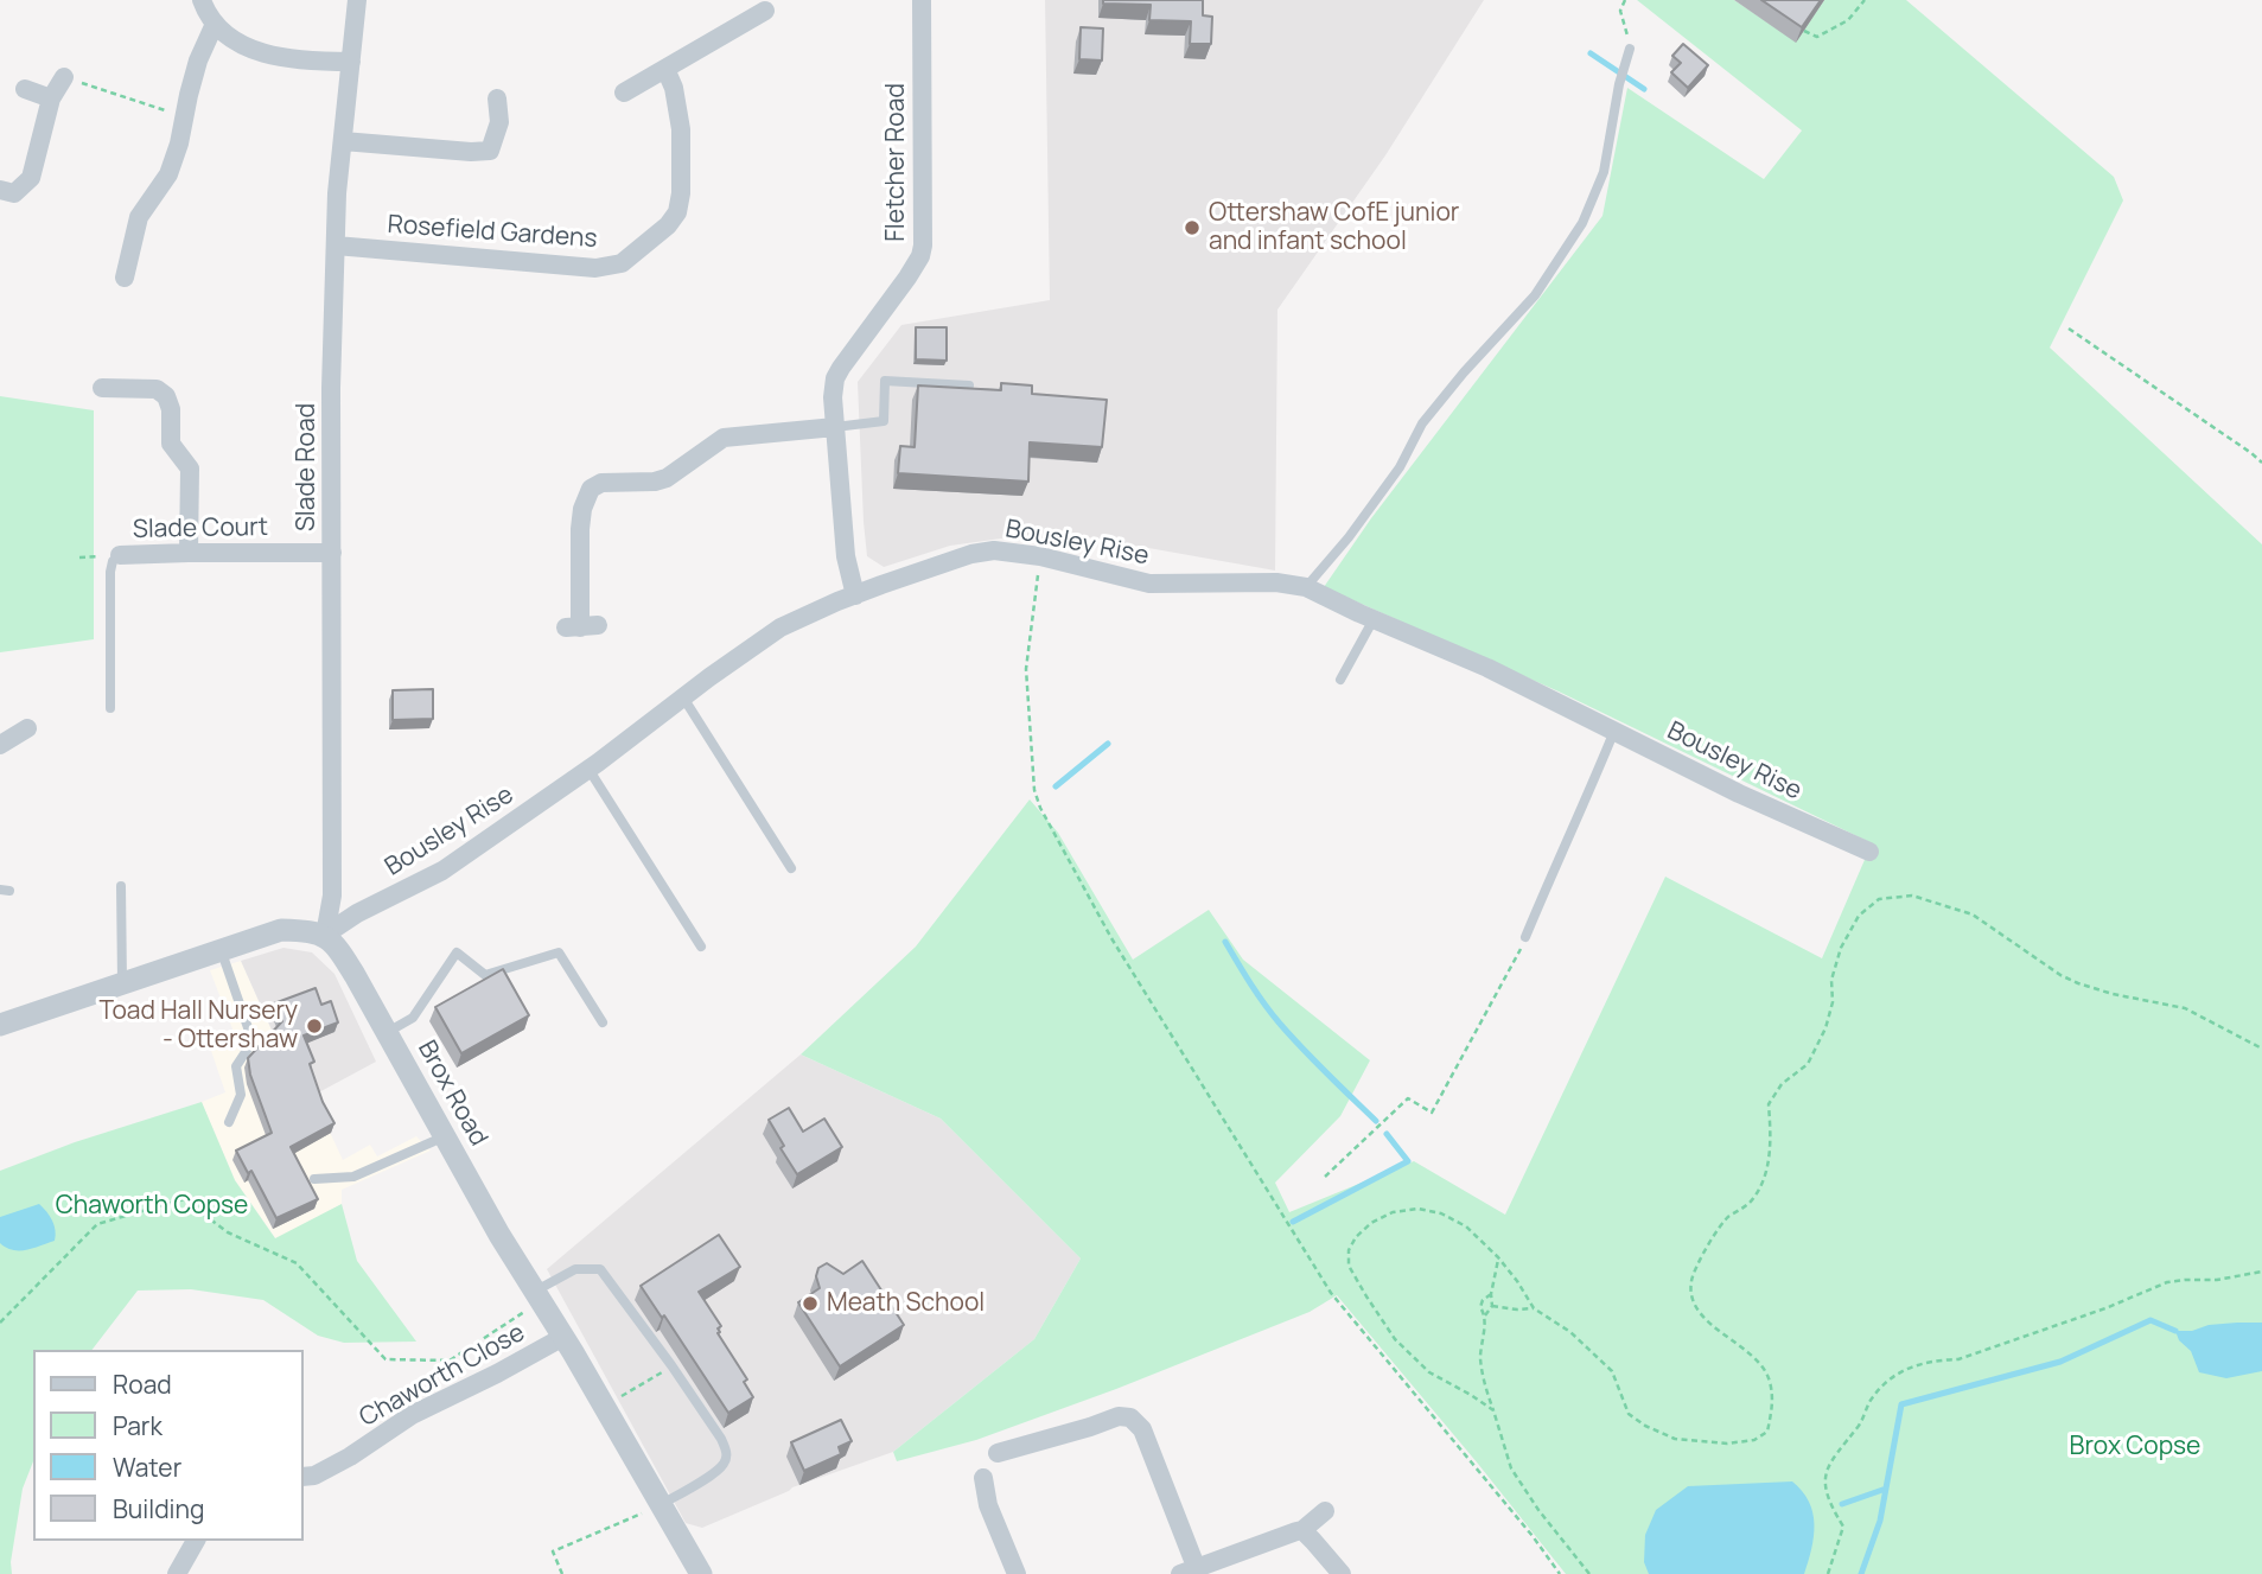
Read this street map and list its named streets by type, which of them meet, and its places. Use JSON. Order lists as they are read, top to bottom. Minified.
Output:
{"streets":{"street":["Fletcher Road","Rosefield Gardens","Slade Road","Slade Court","Bousley Rise","Brox Road","Chaworth Close"]},"crossings":[["Fletcher Road","Bousley Rise"],["Rosefield Gardens","Slade Road"],["Slade Road","Slade Court"],["Slade Road","Bousley Rise"],["Slade Road","Brox Road"],["Bousley Rise","Brox Road"],["Brox Road","Chaworth Close"]],"parks":["Chaworth Copse","Brox Copse"],"places":["Ottershaw CofE junior and infant school","Toad Hall Nursery - Ottershaw","Meath School"],"legend":["Road","Park","Water","Building"]}
